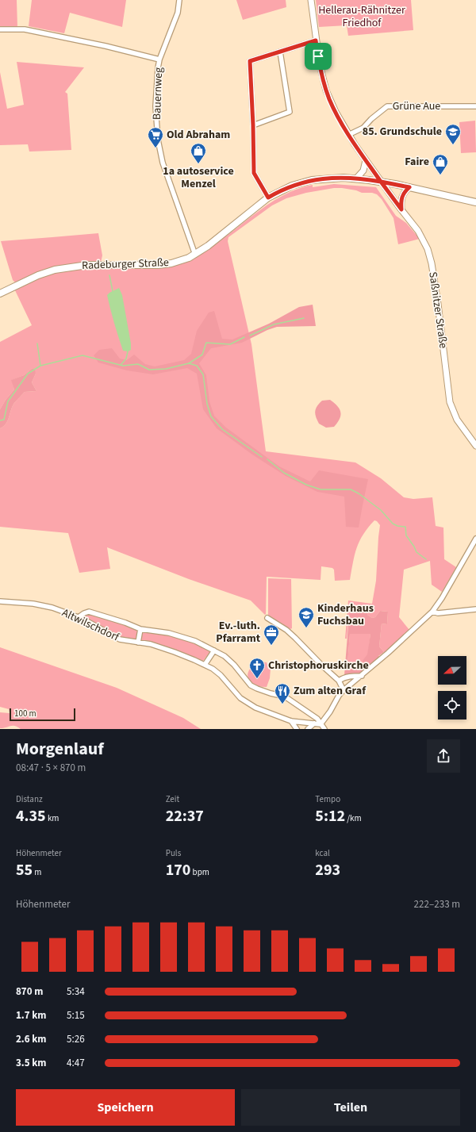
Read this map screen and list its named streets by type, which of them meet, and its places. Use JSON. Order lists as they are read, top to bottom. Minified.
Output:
{"streets":{"main road":["Radeburger Straße"],"street":["Bauernweg","Grüne Aue","Saßnitzer Straße","Altwilschdorf"]},"crossings":[["Bauernweg","Radeburger Straße"],["Grüne Aue","Saßnitzer Straße"],["Radeburger Straße","Saßnitzer Straße"]],"parks":["Hellerau-Rähnitzer Friedhof"],"places":{"school or university":["85. Grundschule","Kinderhaus Fuchsbau"],"supermarket":["Old Abraham"],"shop":["1a autoservice Menzel","Faire"],"office":["Ev.-luth. Pfarramt"],"church":["Christophoruskirche"],"restaurant":["Zum alten Graf"]},"scale_bar":"100 m","north":"left","page":{"scale":"100 m","heading":["Morgenlauf","08:47 · 5 × 870 m"],"stats":[["Distanz","4.35 km"],["Zeit","22:37"],["Tempo","5:12 /km"],["Höhenmeter","55 m"],["Puls","170 bpm"],["kcal","293"]],"chart":["Höhenmeter","222–233 m"],"list":[{"name":"870 m","note":"5:34"},{"name":"1.7 km","note":"5:15"},{"name":"2.6 km","note":"5:26"},{"name":"3.5 km","note":"4:47"}],"buttons":["Speichern","Teilen"]}}
